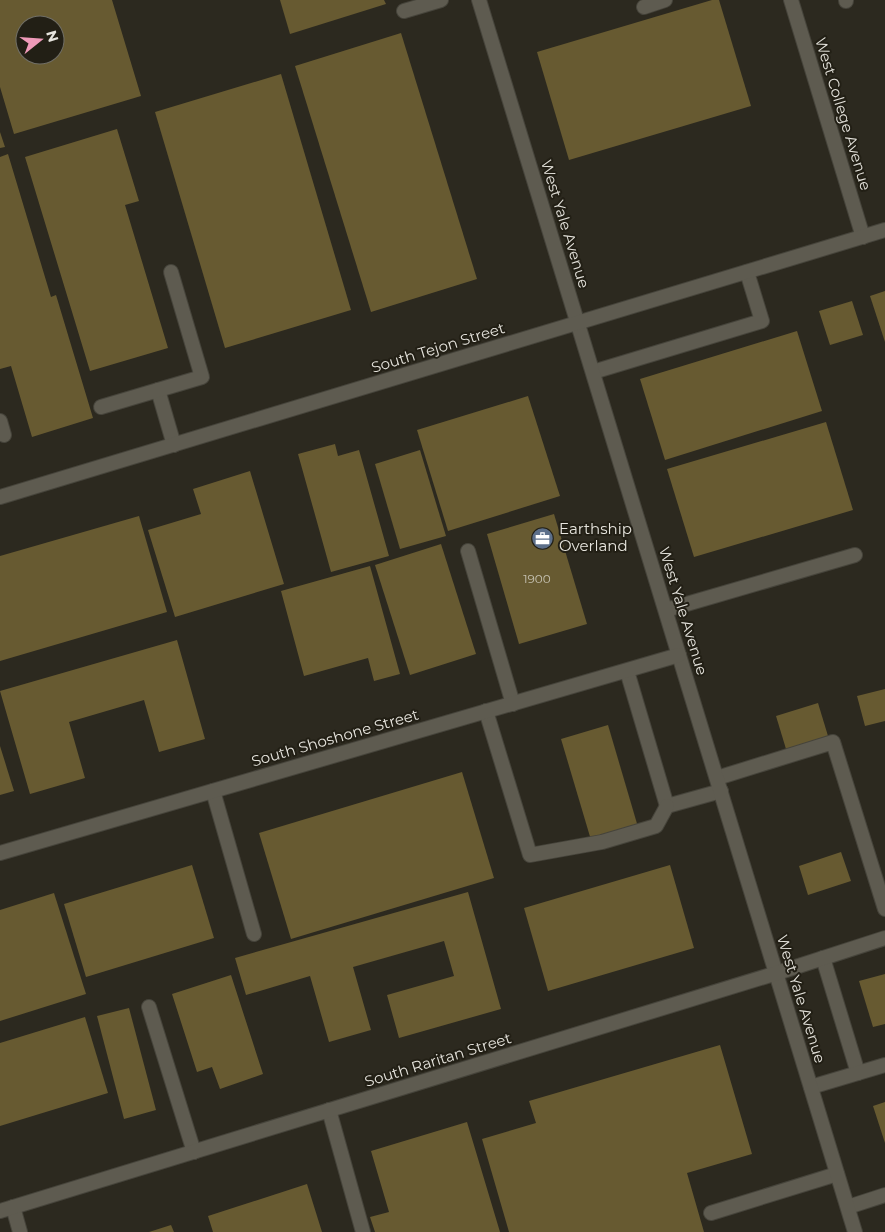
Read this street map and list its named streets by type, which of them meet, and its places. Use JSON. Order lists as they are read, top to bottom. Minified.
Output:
{"streets":{"street":["West College Avenue","West Yale Avenue","South Tejon Street","South Shoshone Street","South Raritan Street"]},"crossings":[["West College Avenue","South Tejon Street"],["West Yale Avenue","South Tejon Street"],["West Yale Avenue","South Shoshone Street"],["West Yale Avenue","South Raritan Street"]],"places":{"office":["Earthship Overland"]},"house_numbers":["1900"],"north":"right"}
